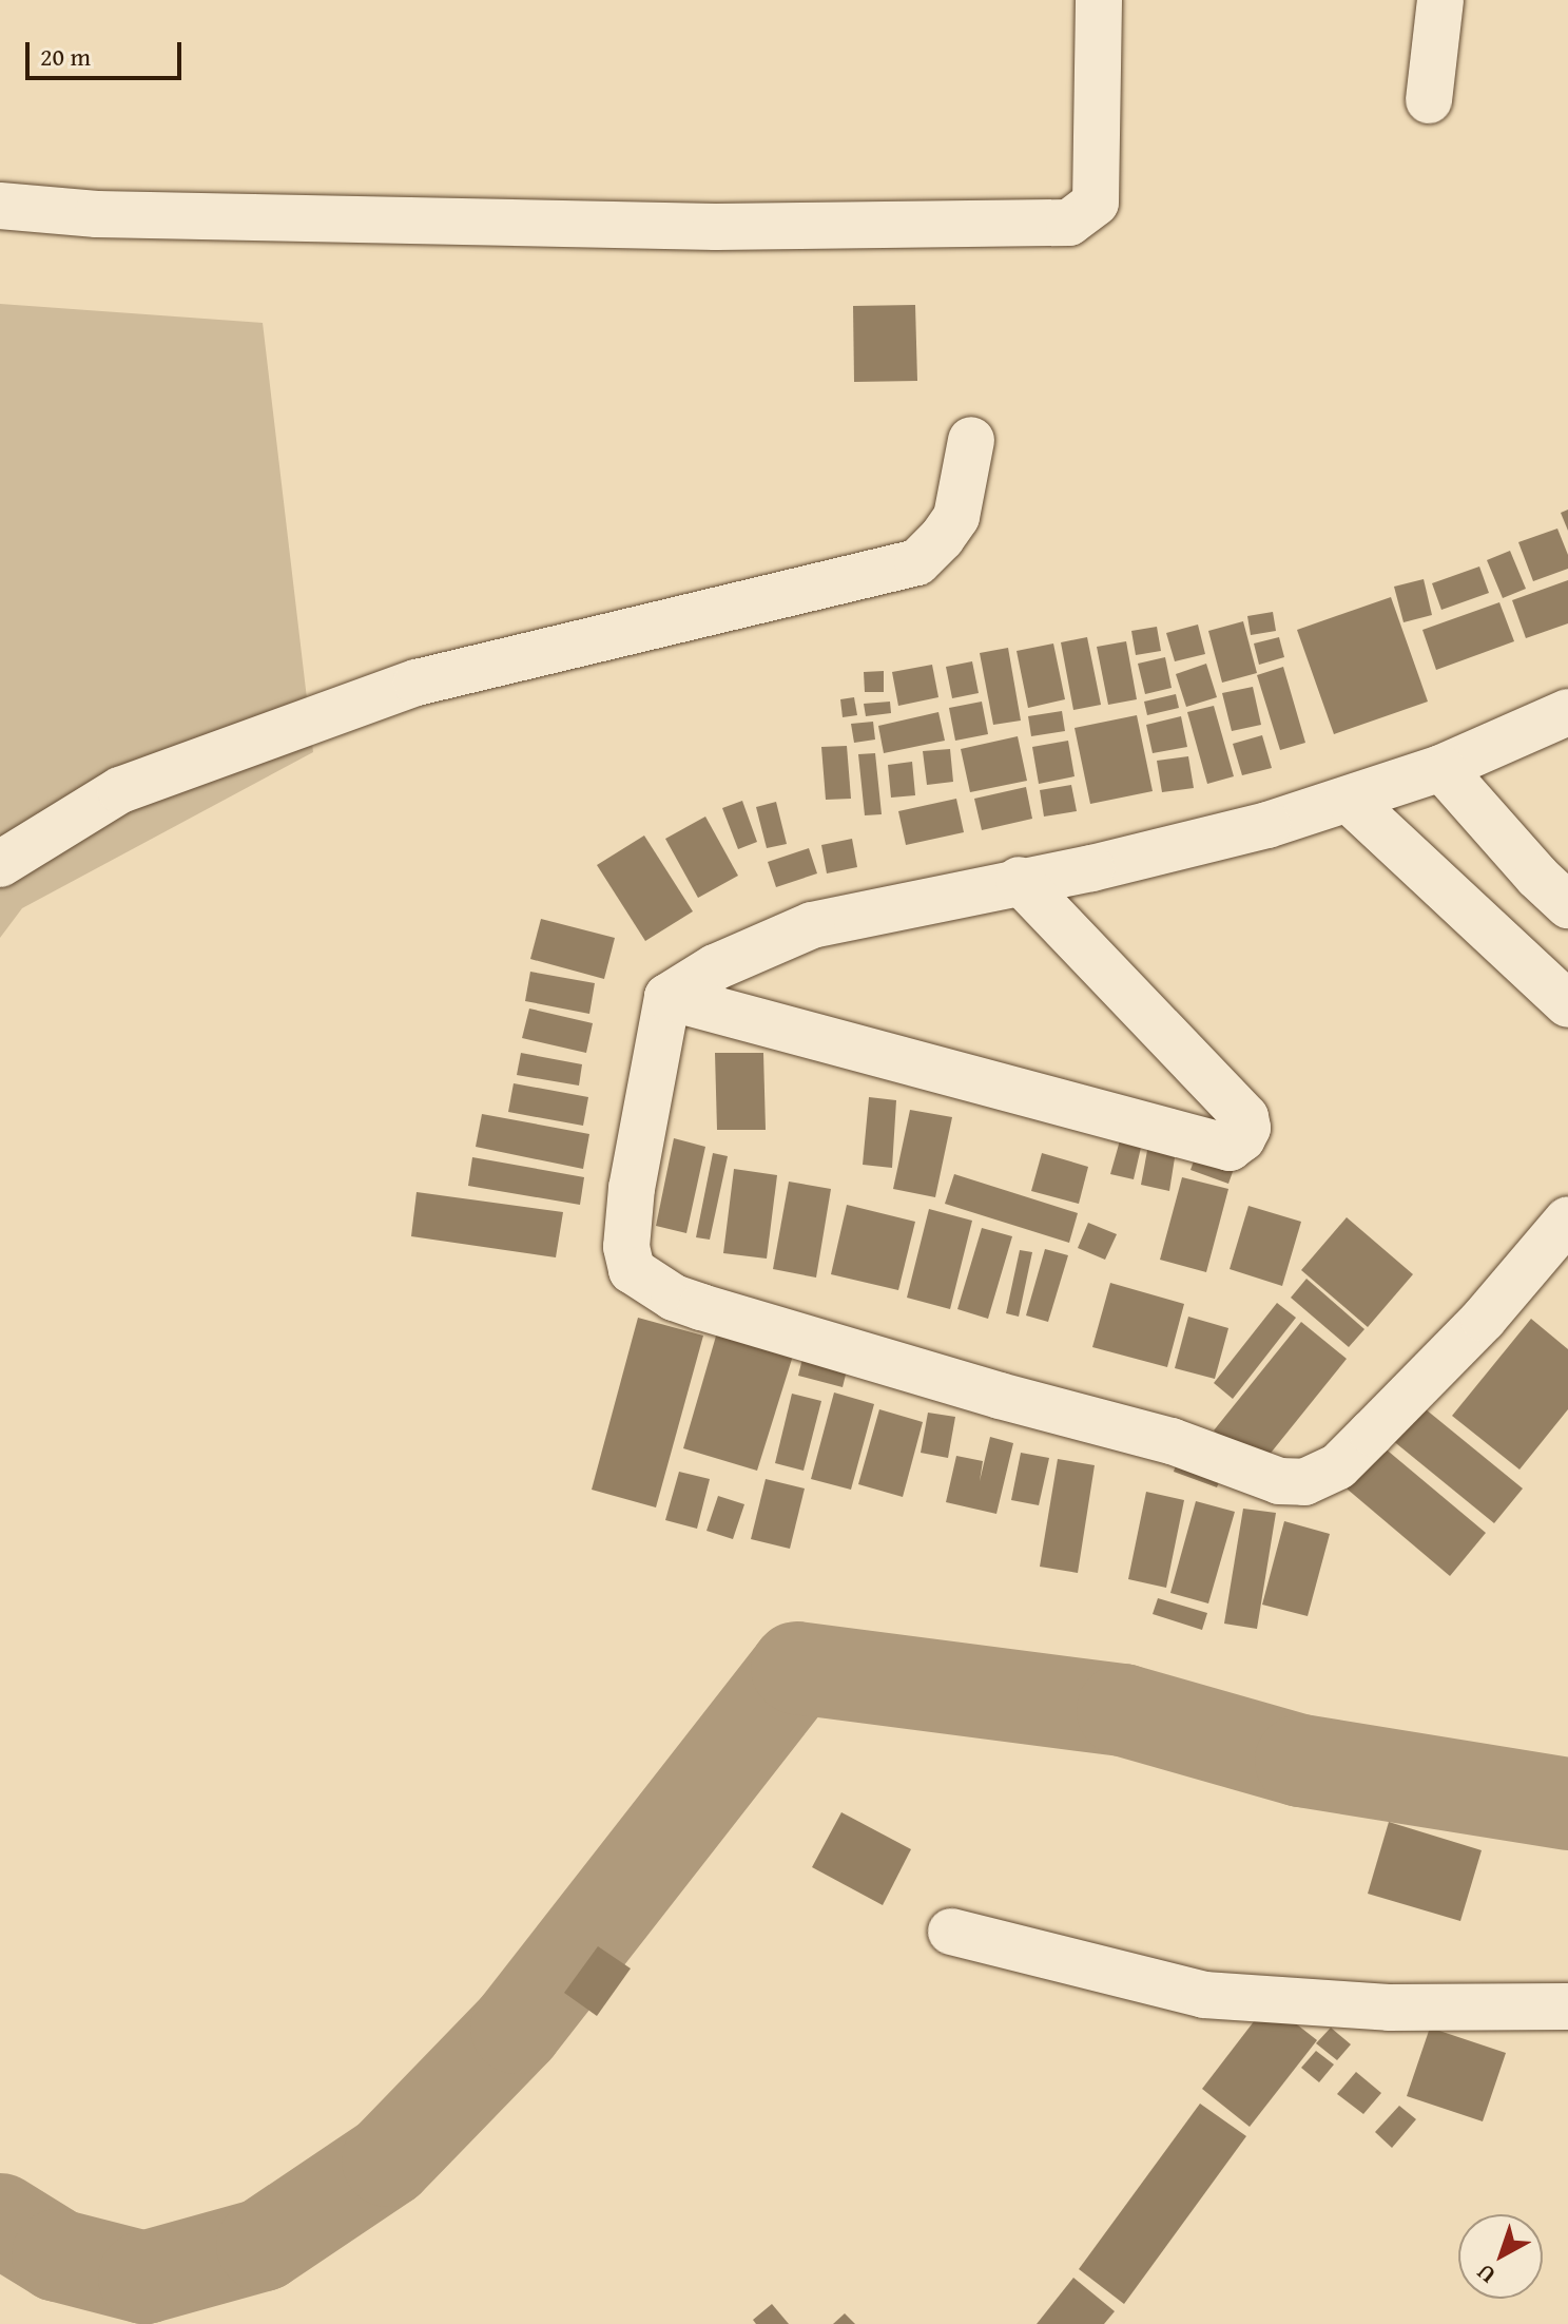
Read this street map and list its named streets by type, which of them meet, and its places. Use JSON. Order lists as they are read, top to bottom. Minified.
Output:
{"scale_bar":"20 m","north":"bottom left"}
